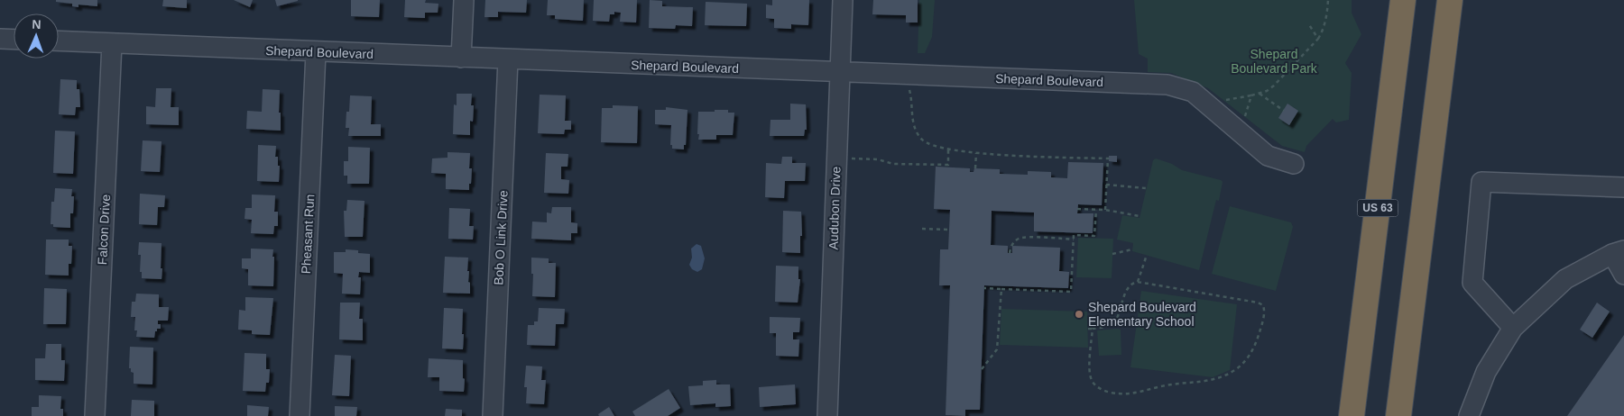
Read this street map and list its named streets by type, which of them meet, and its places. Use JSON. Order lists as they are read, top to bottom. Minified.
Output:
{"streets":{"highway":["US 63"],"street":["Shepard Boulevard","Audubon Drive","Falcon Drive","Pheasant Run","Bob O Link Drive"]},"crossings":[["Shepard Boulevard","Audubon Drive"],["Shepard Boulevard","Falcon Drive"],["Shepard Boulevard","Pheasant Run"],["Shepard Boulevard","Bob O Link Drive"]],"parks":["Shepard Boulevard Park"],"places":["Shepard Boulevard Elementary School"],"north":"top"}
